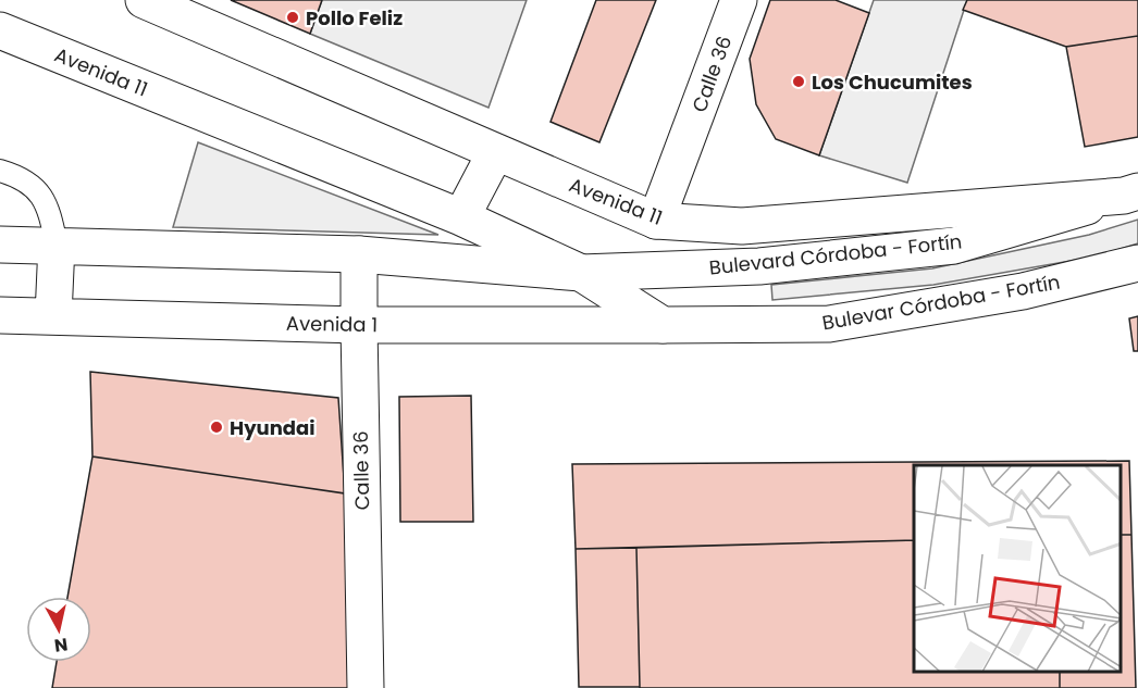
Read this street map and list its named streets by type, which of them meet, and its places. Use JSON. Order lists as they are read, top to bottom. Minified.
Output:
{"streets":{"main road":["Avenida 11","Calle 36","Bulevard Córdoba - Fortín","Bulevar Córdoba - Fortín","Avenida 1"]},"crossings":[["Avenida 11","Calle 36"],["Avenida 11","Bulevard Córdoba - Fortín"],["Avenida 11","Bulevar Córdoba - Fortín"],["Avenida 11","Avenida 1"],["Calle 36","Avenida 1"],["Bulevar Córdoba - Fortín","Avenida 1"]],"places":["Pollo Feliz","Los Chucumites","Hyundai"],"north":"bottom"}
